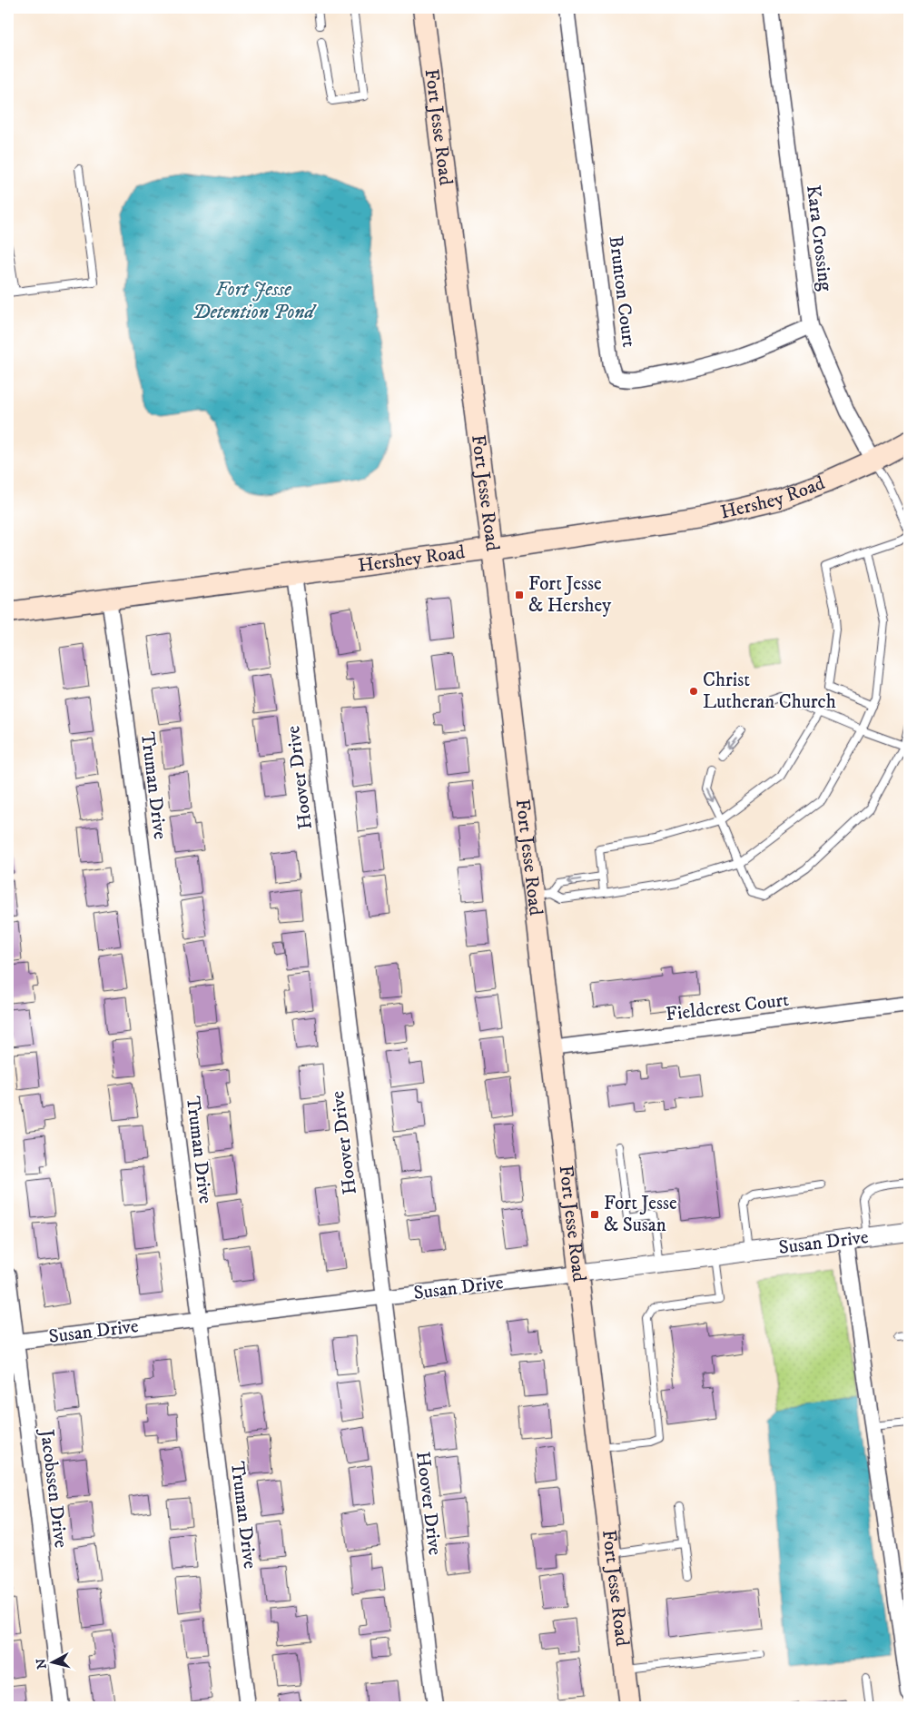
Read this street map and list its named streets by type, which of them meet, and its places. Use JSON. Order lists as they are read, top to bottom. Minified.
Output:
{"streets":{"main road":["Fort Jesse Road","Hershey Road"],"street":["Kara Crossing","Brunton Court","Hoover Drive","Truman Drive","Fieldcrest Court","Susan Drive","Jacobssen Drive"]},"crossings":[["Fort Jesse Road","Hershey Road"],["Fort Jesse Road","Fieldcrest Court"],["Fort Jesse Road","Susan Drive"],["Kara Crossing","Brunton Court"],["Kara Crossing","Hershey Road"],["Hershey Road","Hoover Drive"],["Hershey Road","Truman Drive"],["Hoover Drive","Susan Drive"],["Truman Drive","Susan Drive"],["Susan Drive","Jacobssen Drive"]],"water":["Fort Jesse Detention Pond"],"places":{"transit":["Fort Jesse & Hershey","Fort Jesse & Susan"],"other":["Christ Lutheran Church"]},"north":"left"}
